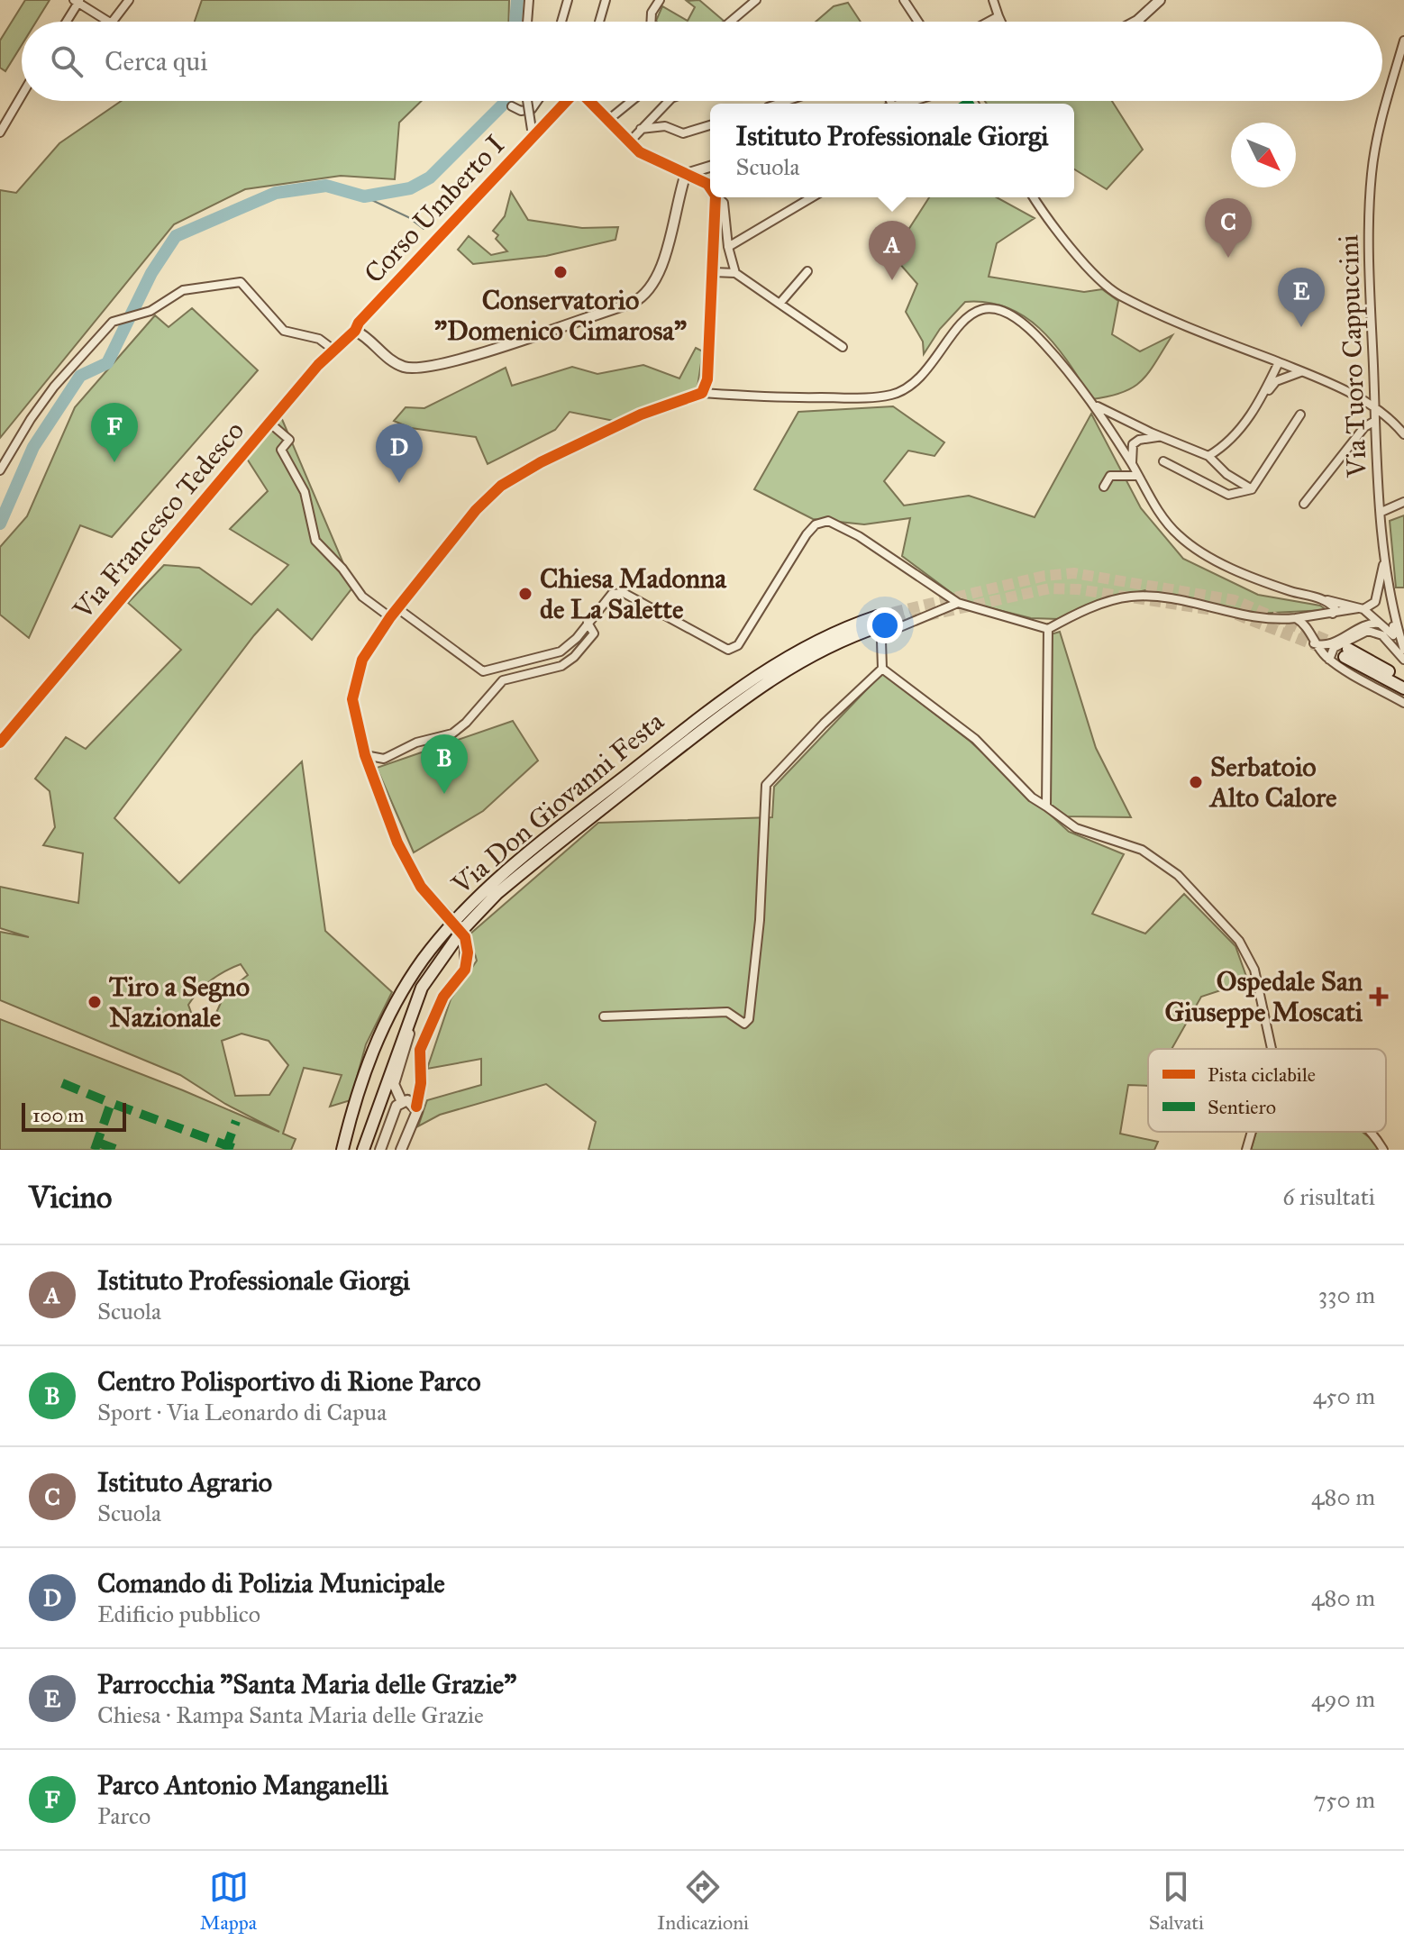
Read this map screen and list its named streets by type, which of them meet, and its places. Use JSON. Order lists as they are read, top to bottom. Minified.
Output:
{"streets":{"main road":["Via Don Giovanni Festa"],"street":["Corso Umberto I","Via Tuoro Cappuccini","Via Francesco Tedesco"]},"crossings":[["Corso Umberto I","Via Francesco Tedesco"]],"places":{"other":["Conservatorio \"Domenico Cimarosa\"","Chiesa Madonna de La Salette","Serbatoio Alto Calore","Tiro a Segno Nazionale"],"health":["Ospedale San Giuseppe Moscati"]},"legend":["Pista ciclabile","Sentiero"],"scale_bar":"100 m","north":"bottom right","page":{"search":"Cerca qui","popup":["Istituto Professionale Giorgi","Scuola"],"pins":["C","A","E","F","D","B"],"scale":"100 m","heading":["Vicino","6 risultati"],"list":[{"mark":"A","name":"Istituto Professionale Giorgi","note":"Scuola","value":"330 m"},{"mark":"B","name":"Centro Polisportivo di Rione Parco","note":"Sport · Via Leonardo di Capua","value":"450 m"},{"mark":"C","name":"Istituto Agrario","note":"Scuola","value":"480 m"},{"mark":"D","name":"Comando di Polizia Municipale","note":"Edificio pubblico","value":"480 m"},{"mark":"E","name":"Parrocchia \"Santa Maria delle Grazie\"","note":"Chiesa · Rampa Santa Maria delle Grazie","value":"490 m"},{"mark":"F","name":"Parco Antonio Manganelli","note":"Parco","value":"750 m"}],"nav":["Mappa","Indicazioni","Salvati"]}}
